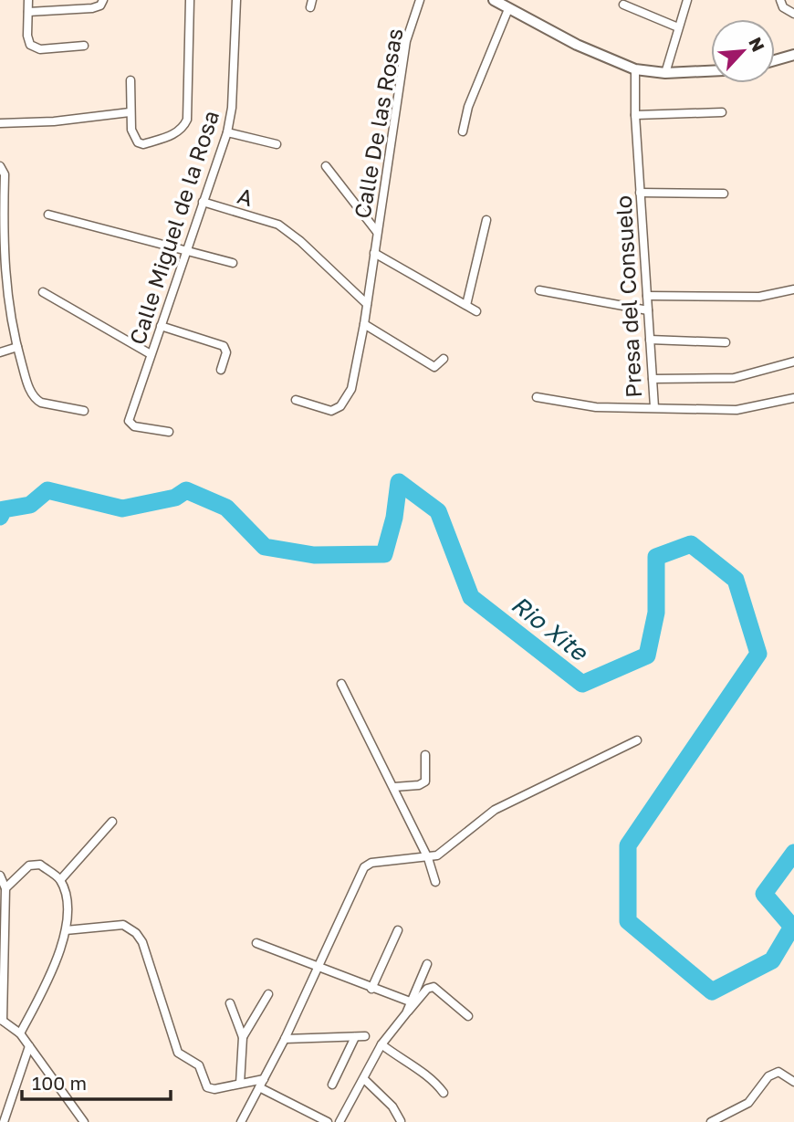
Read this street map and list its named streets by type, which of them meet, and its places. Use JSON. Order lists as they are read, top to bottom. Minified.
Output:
{"streets":{"street":["Calle De las Rosas","A","Calle Miguel de la Rosa","Presa del Consuelo"]},"crossings":[["Calle De las Rosas","A"],["A","Calle Miguel de la Rosa"]],"water":["Rio Xite"],"scale_bar":"100 m","north":"top right"}
